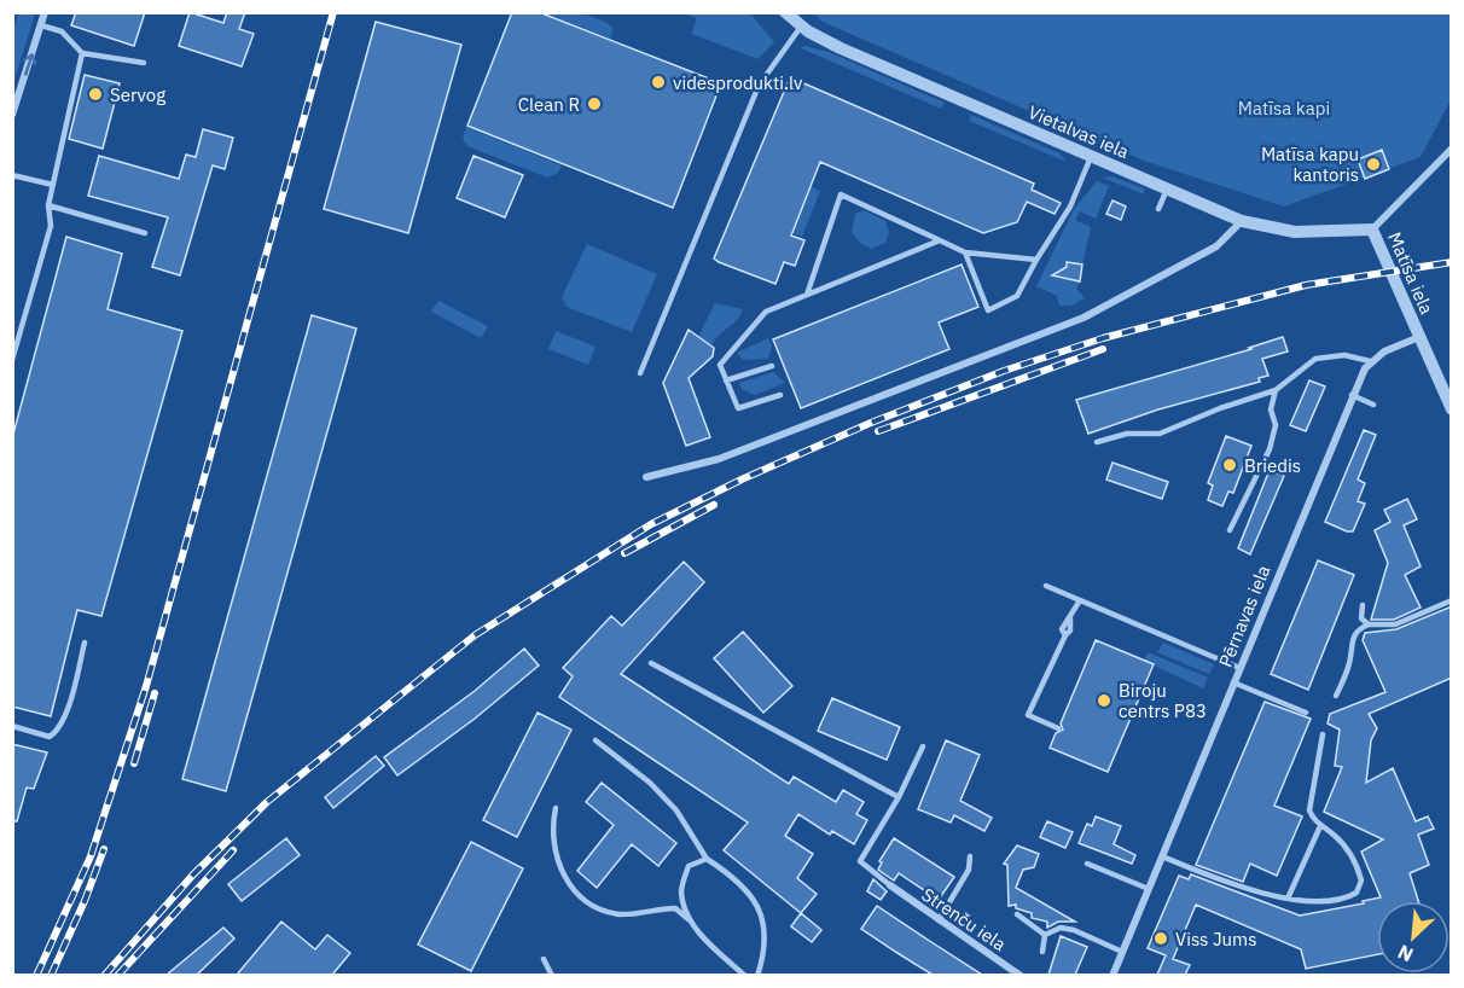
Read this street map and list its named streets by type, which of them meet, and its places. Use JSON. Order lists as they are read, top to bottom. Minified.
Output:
{"streets":{"street":["Vietalvas iela","Matīsa iela","Pērnavas iela","Strenču iela"]},"crossings":[["Vietalvas iela","Matīsa iela"]],"parks":["Matīsa kapi"],"places":["videsprodukti.lv","Servog","Clean R","Matīsa kapu kantoris","Briedis","Biroju centrs P83","Viss Jums"],"north":"bottom left"}
